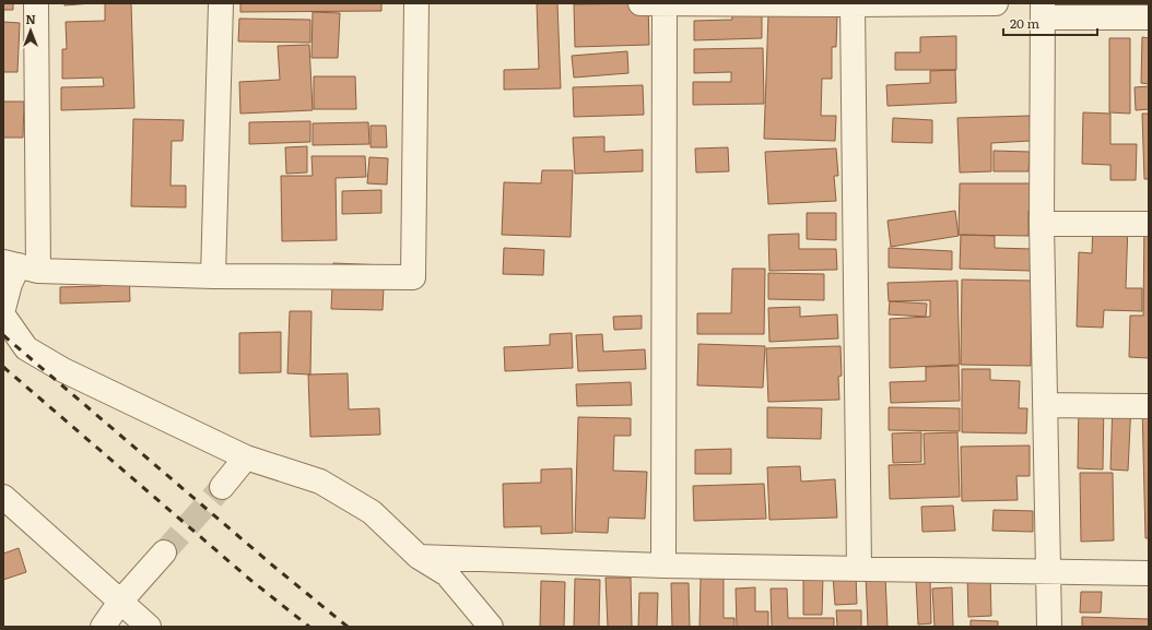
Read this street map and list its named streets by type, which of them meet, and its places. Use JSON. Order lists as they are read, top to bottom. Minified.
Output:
{"scale_bar":"20 m","north":"top"}
